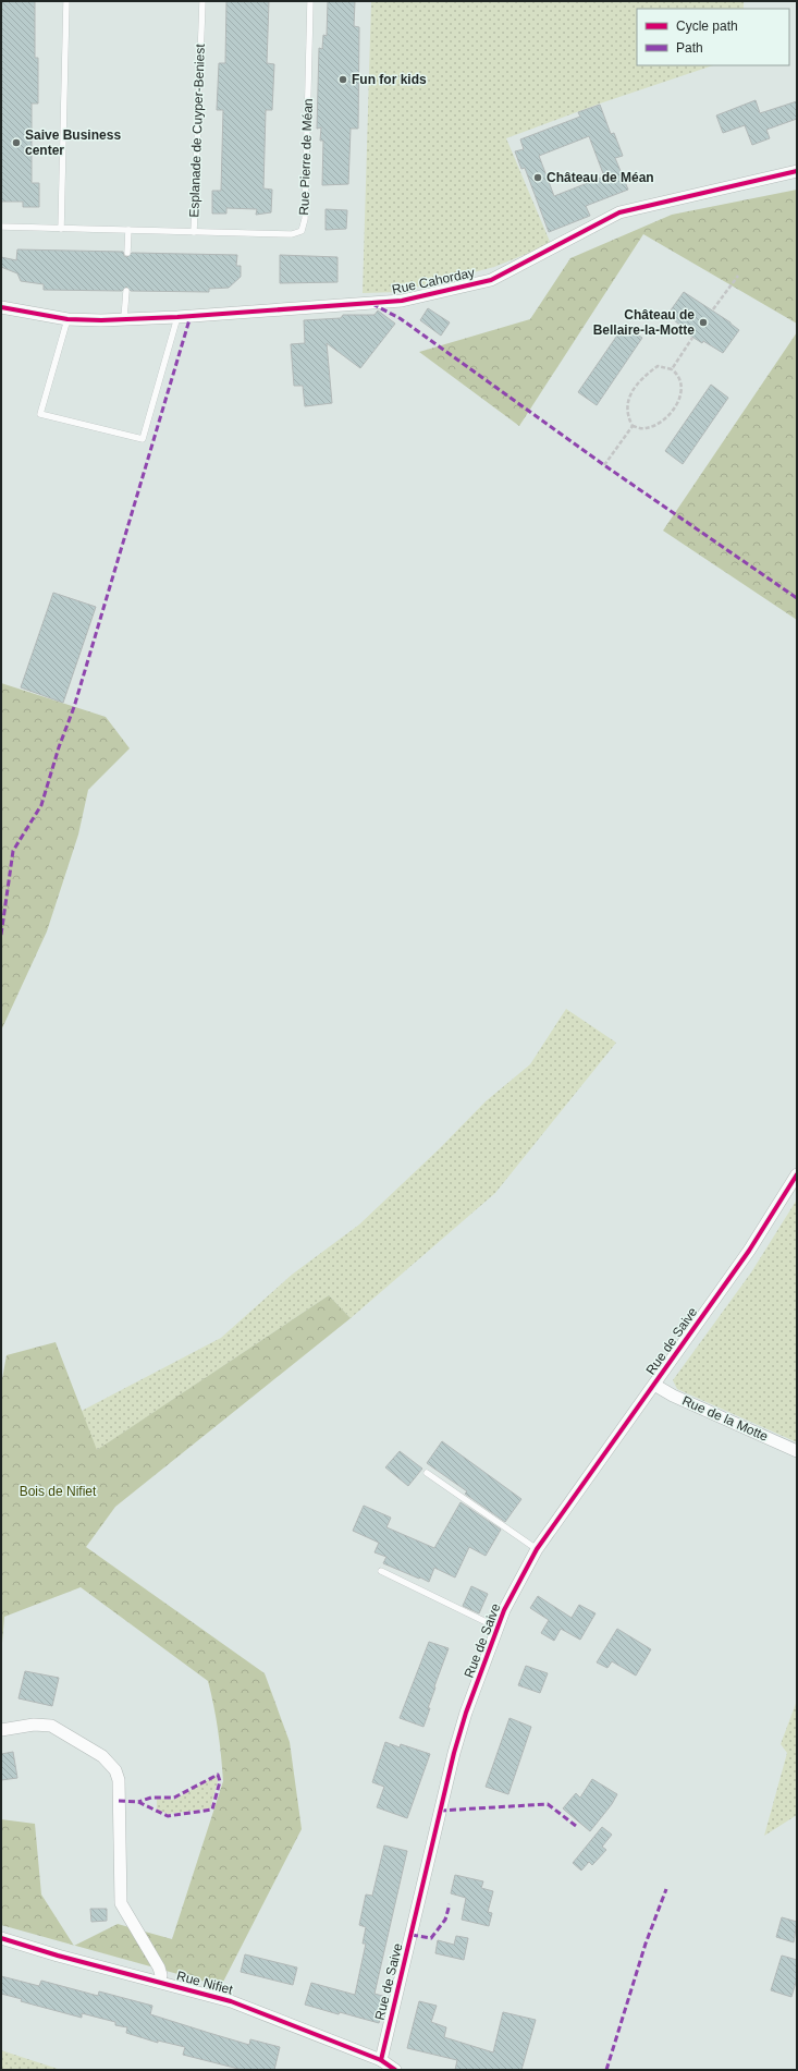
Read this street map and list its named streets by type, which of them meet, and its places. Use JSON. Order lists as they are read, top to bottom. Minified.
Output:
{"streets":{"street":["Rue Cahorday","Rue de Saive","Rue de la Motte","Rue Nifiet"],"lane":["Esplanade de Cuyper-Beniest","Rue Pierre de Méan"]},"crossings":[["Esplanade de Cuyper-Beniest","Rue Pierre de Méan"],["Rue de Saive","Rue de la Motte"],["Rue de Saive","Rue Nifiet"]],"parks":["Bois de Nifiet"],"places":["Fun for kids","Saive Business center","Château de Méan","Château de Bellaire-la-Motte"],"legend":["Cycle path","Path"]}
